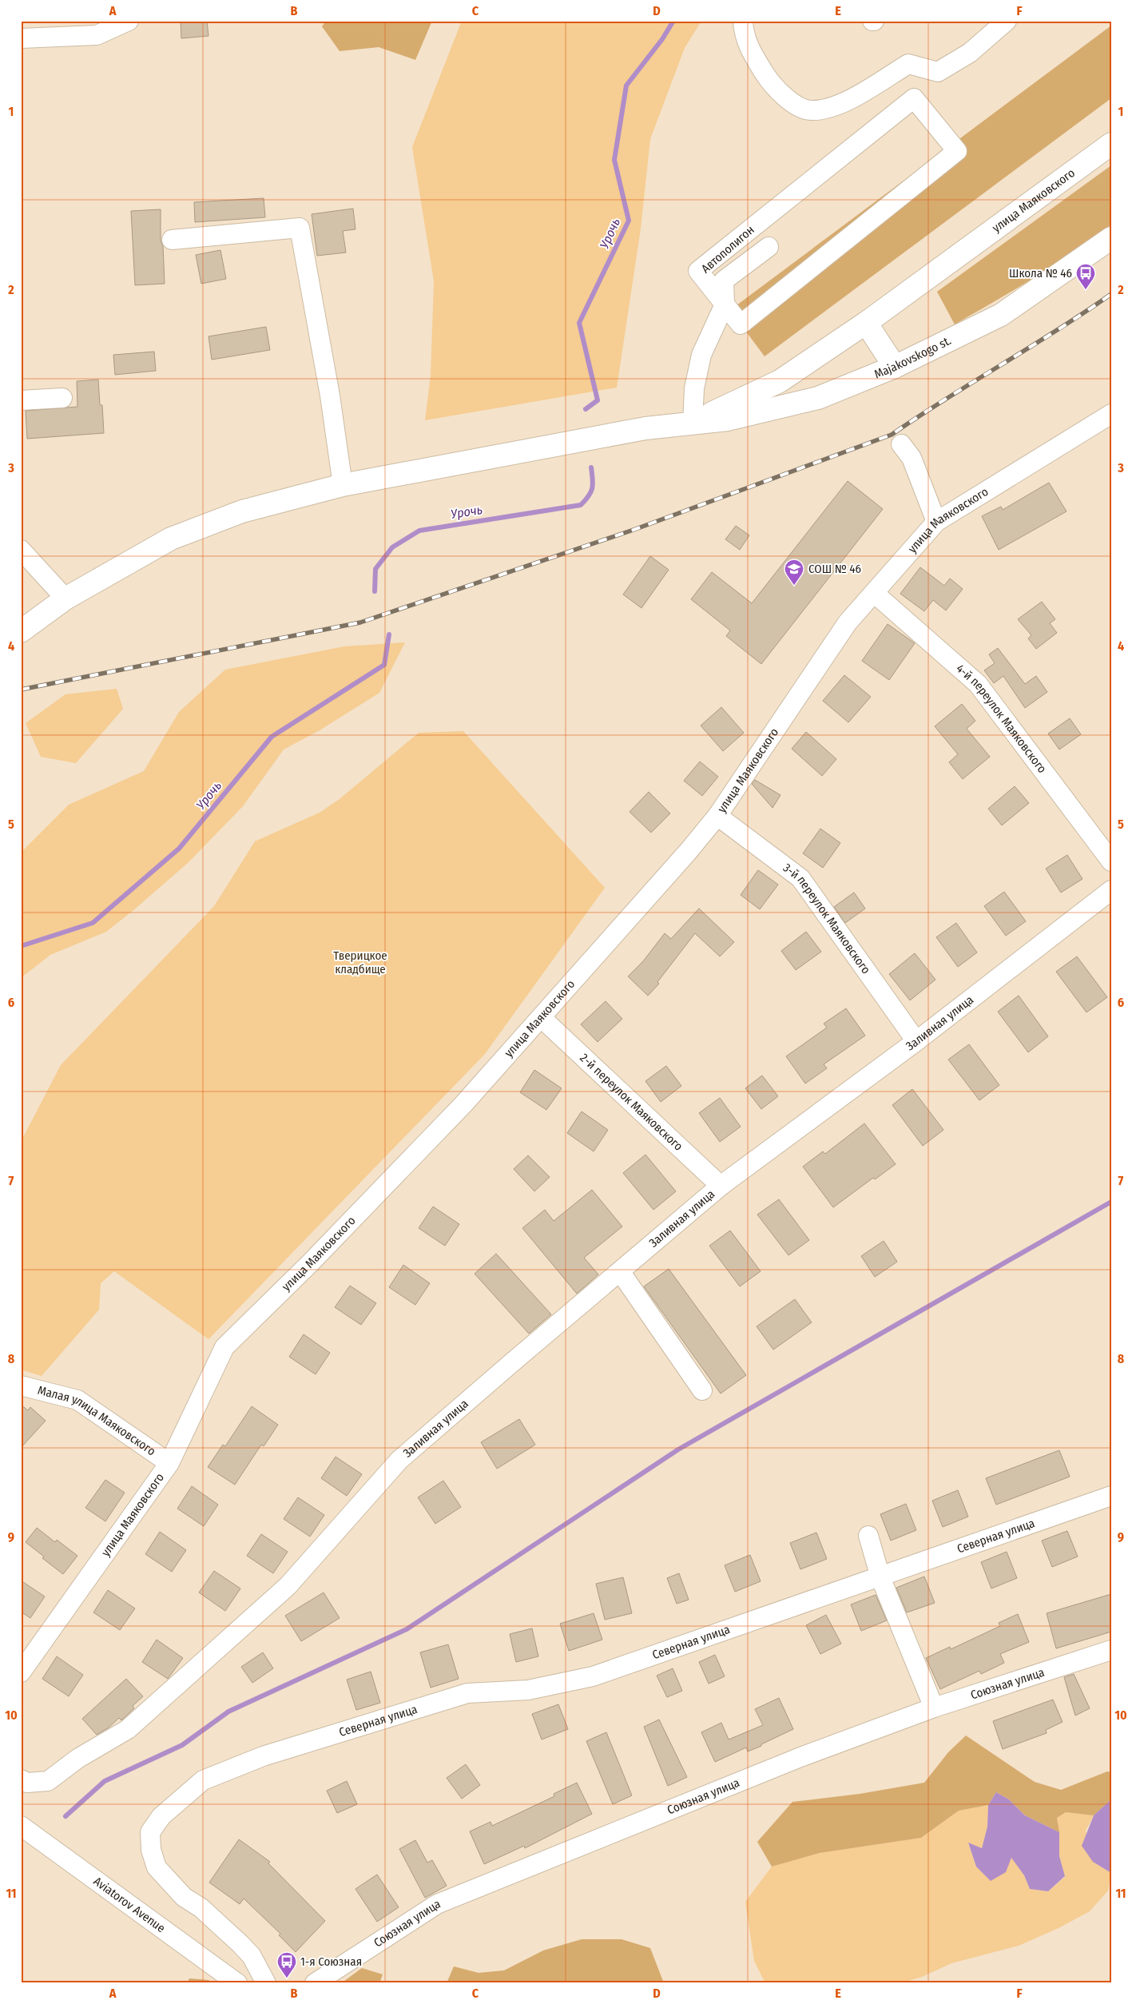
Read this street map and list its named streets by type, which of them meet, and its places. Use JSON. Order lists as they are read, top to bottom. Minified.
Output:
{"streets":{"main road":["улица Маяковского","Majakovskogo st."],"street":["Автополигон","4-й переулок Маяковского","3-й переулок Маяковского","Заливная улица","2-й переулок Маяковского","Малая улица Маяковского","Северная улица","Союзная улица","Aviatorov Avenue"]},"crossings":[["улица Маяковского","Majakovskogo st."],["улица Маяковского","4-й переулок Маяковского"],["улица Маяковского","3-й переулок Маяковского"],["улица Маяковского","2-й переулок Маяковского"],["улица Маяковского","Малая улица Маяковского"],["3-й переулок Маяковского","Заливная улица"],["Заливная улица","2-й переулок Маяковского"]],"water":["Урочь"],"parks":["Тверицкое кладбище"],"places":{"bus stop":["Школа № 46","1-я Союзная"],"school or university":["СОШ № 46"]},"grid":{"columns":["A","B","C","D","E","F"],"rows":["1","2","3","4","5","6","7","8","9","10","11"]}}
